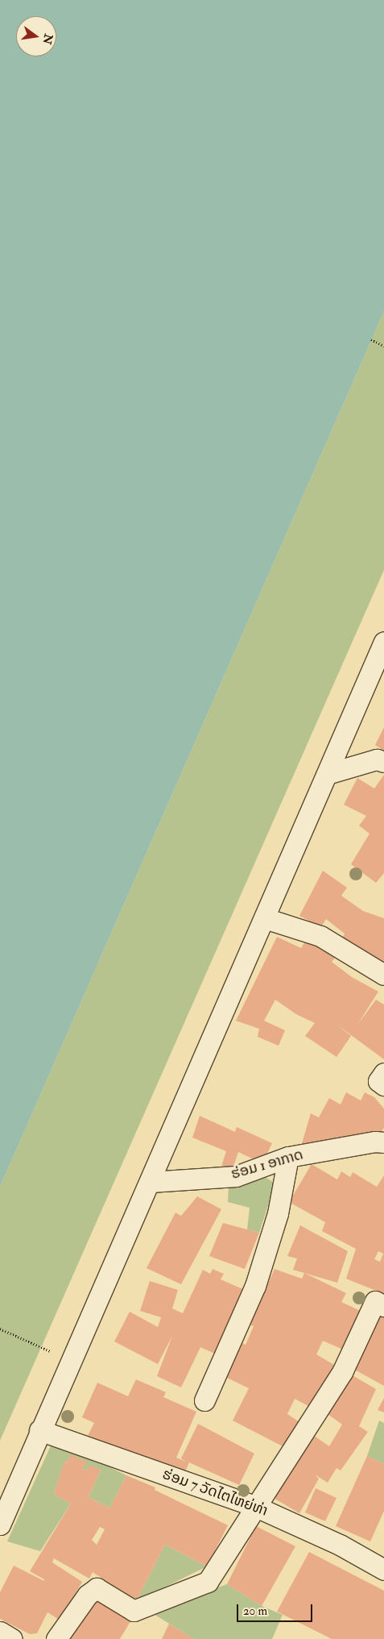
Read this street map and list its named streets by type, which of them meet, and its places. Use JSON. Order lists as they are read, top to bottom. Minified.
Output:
{"streets":{"street":["ຮ່ອມ 1 ອາກາດ","ຮ່ອມ 7 ວັດໄຕໄຫຍ່ທ່າ"]},"scale_bar":"20 m","north":"right"}
